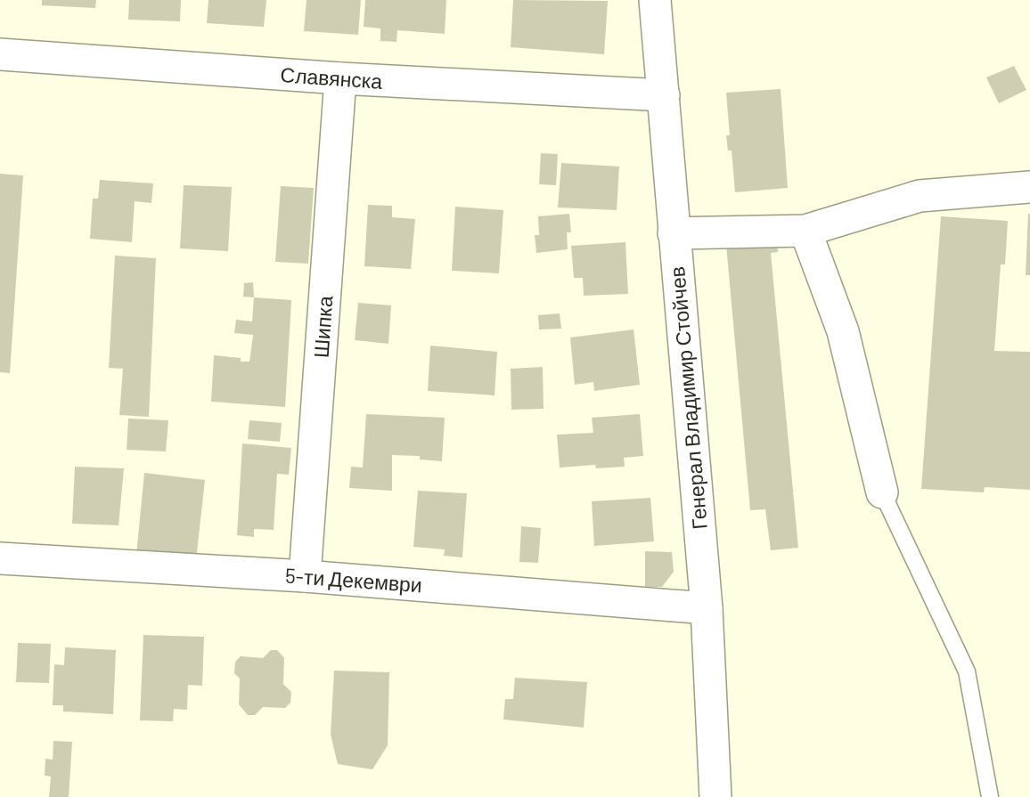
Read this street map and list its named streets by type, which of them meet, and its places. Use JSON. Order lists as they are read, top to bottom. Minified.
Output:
{"streets":{"street":["Славянска","Шипка","Генерал Владимир Стойчев","5-ти Декември"]},"crossings":[["Славянска","Шипка"],["Славянска","Генерал Владимир Стойчев"],["Шипка","5-ти Декември"],["Генерал Владимир Стойчев","5-ти Декември"]]}
